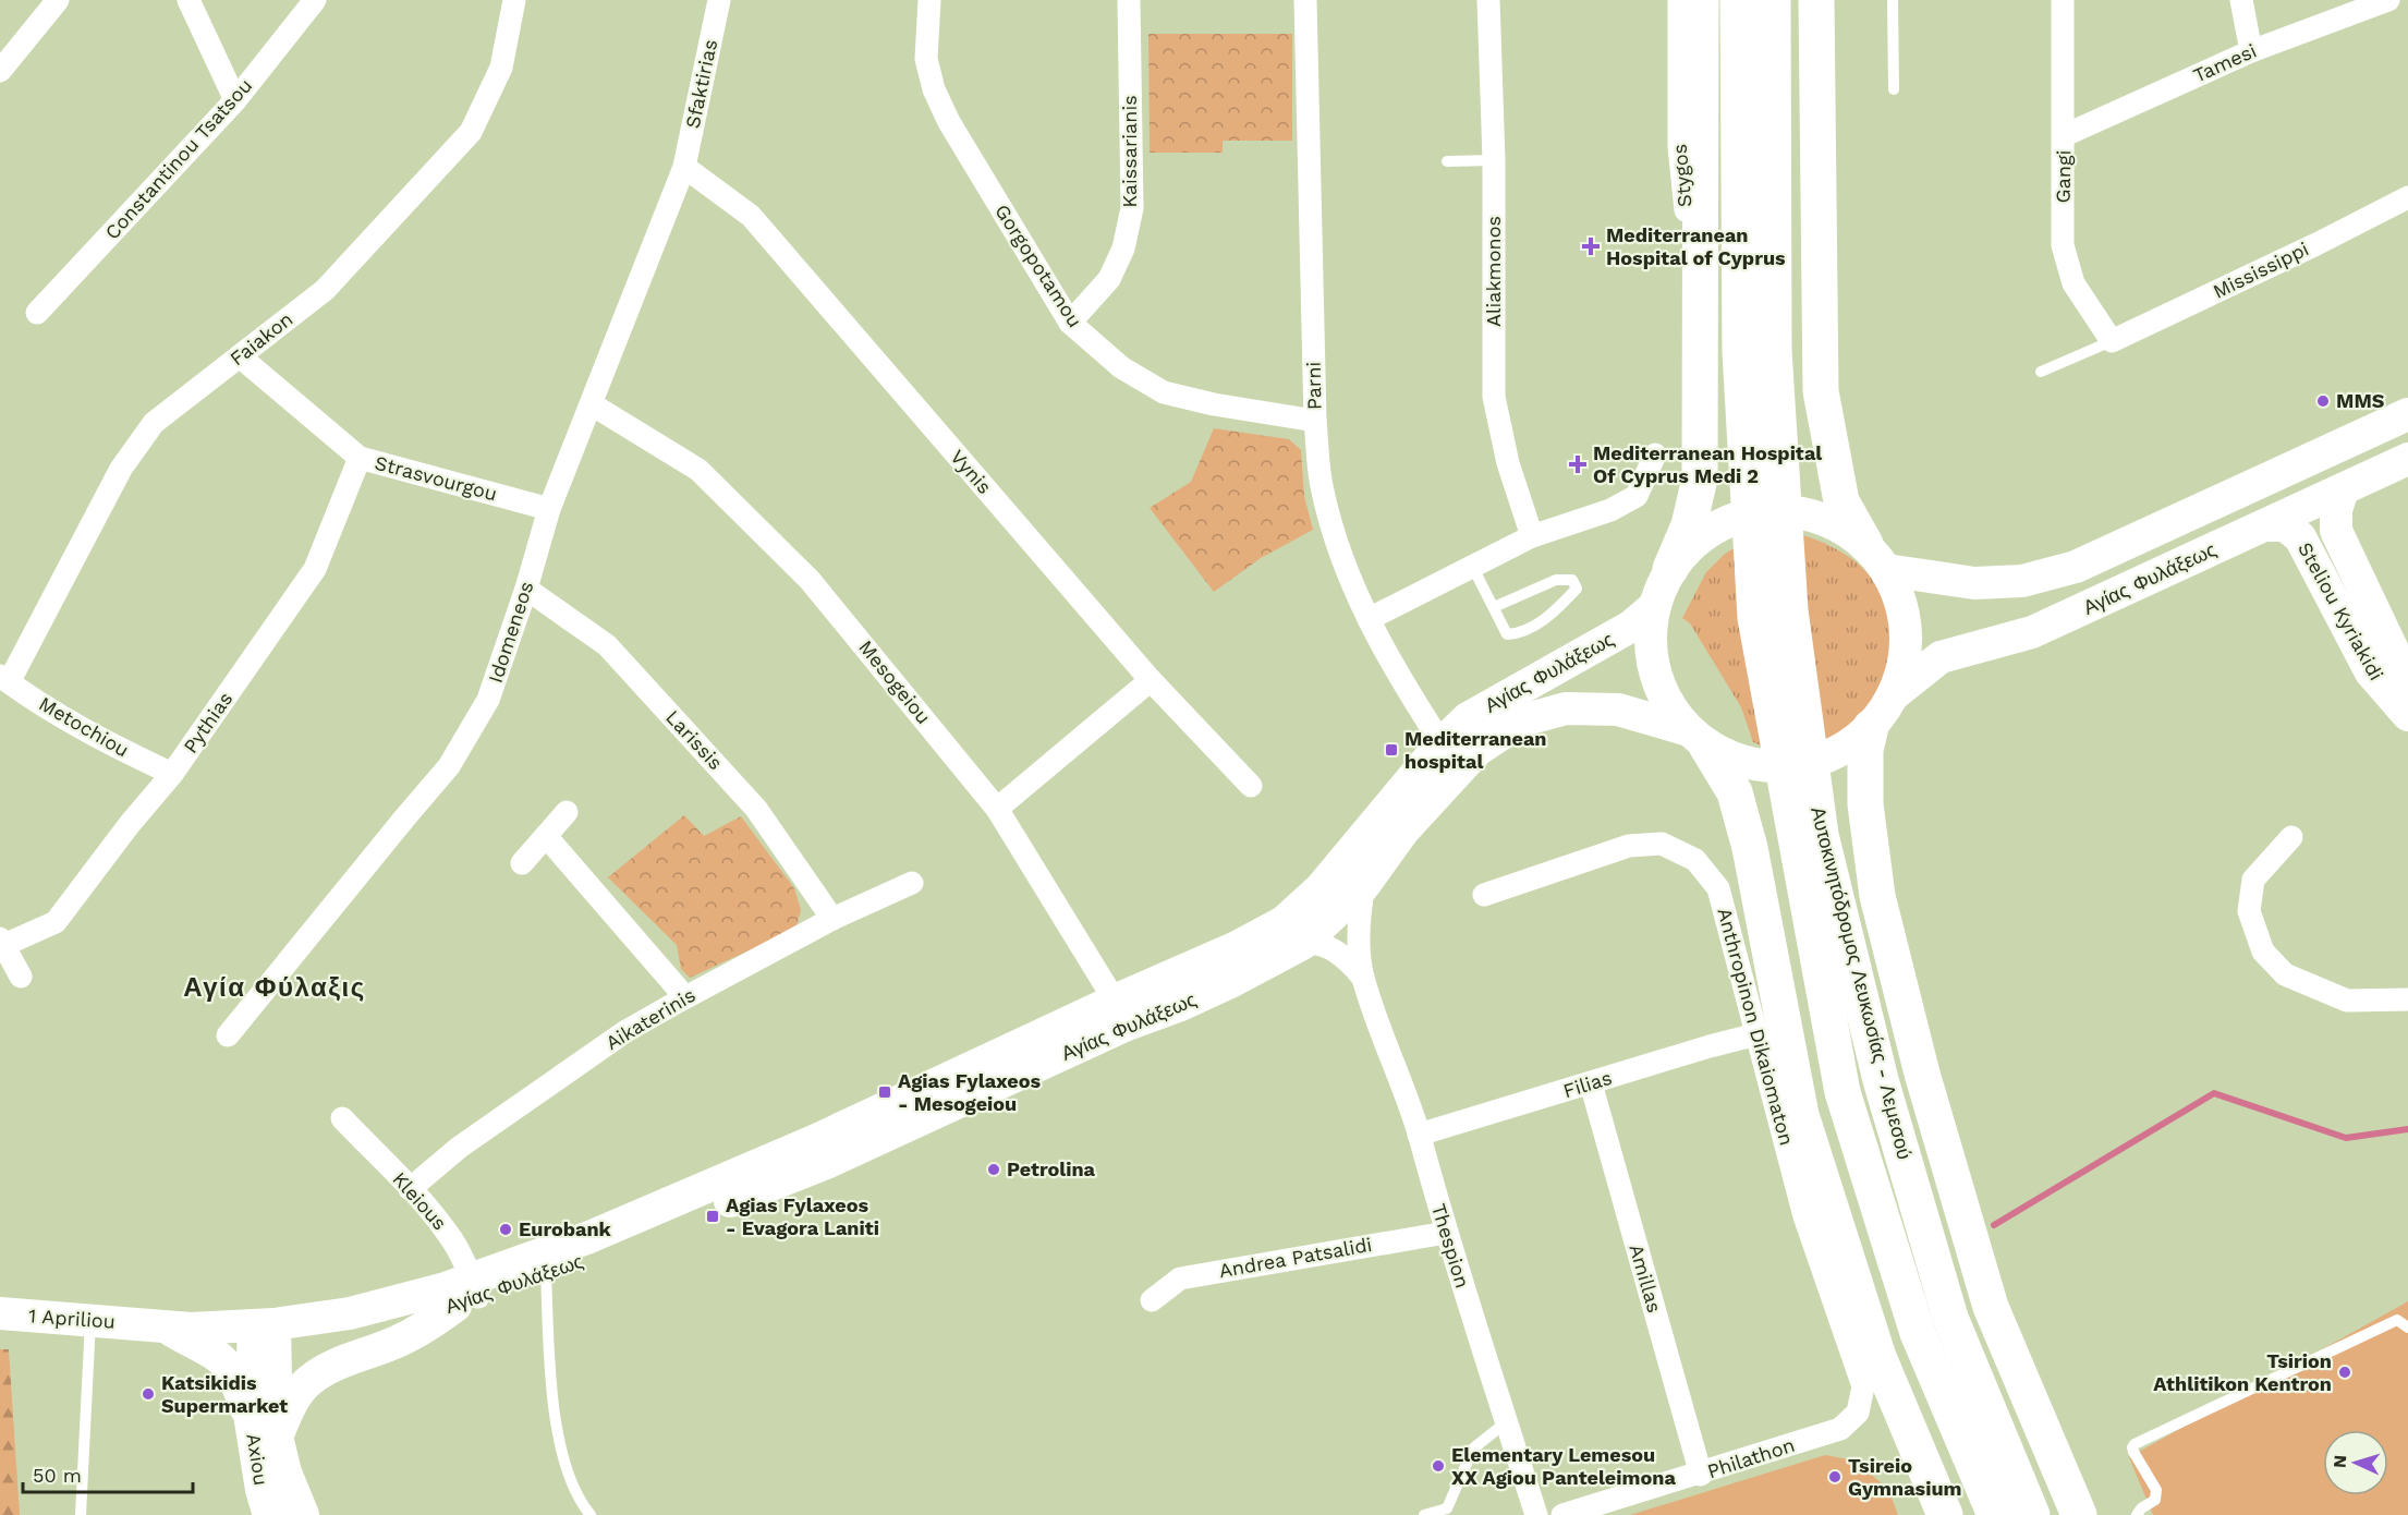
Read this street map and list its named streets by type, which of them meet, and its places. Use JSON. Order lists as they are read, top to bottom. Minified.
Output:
{"streets":{"highway":["Αυτοκινητόδρομος Λευκωσίας - Λεμεσού"],"main road":["Αγίας Φυλάξεως","Steliou Kyriakidi","1 Apriliou","Axiou"],"street":["Tamesi","Sfaktirias","Kaissarianis","Constantinou Tsatsou","Stygos","Gangi","Gorgopotamou","Mississippi","Aliakmonos","Faiakon","Parni","Vynis","Strasvourgou","Idomeneos","Mesogeiou","Pythias","Metochiou","Larissis","Aikaterinis","Anthropinon Dikaiomaton","Filias","Kleious","Thespion","Andrea Patsalidi","Amillas","Philathon"]},"crossings":[["Tamesi","Gangi"],["Sfaktirias","Vynis"],["Sfaktirias","Idomeneos"],["Kaissarianis","Gorgopotamou"],["Gangi","Mississippi"],["Gorgopotamou","Parni"],["Faiakon","Strasvourgou"],["Faiakon","Metochiou"],["Parni","Αγίας Φυλάξεως"],["Vynis","Idomeneos"],["Strasvourgou","Idomeneos"],["Strasvourgou","Pythias"],["Αγίας Φυλάξεως","Steliou Kyriakidi"],["Αγίας Φυλάξεως","Mesogeiou"],["Αγίας Φυλάξεως","Kleious"],["Αγίας Φυλάξεως","Thespion"],["Αγίας Φυλάξεως","Axiou"],["Idomeneos","Mesogeiou"],["Idomeneos","Larissis"],["Pythias","Metochiou"],["Larissis","Aikaterinis"],["Aikaterinis","Kleious"],["Anthropinon Dikaiomaton","Filias"],["Anthropinon Dikaiomaton","Philathon"],["Filias","Thespion"],["Filias","Amillas"],["Thespion","Andrea Patsalidi"],["Amillas","Philathon"]],"districts":["Αγία Φύλαξις"],"places":{"health":["Mediterranean Hospital of Cyprus","Mediterranean Hospital Of Cyprus Medi 2"],"other":["MMS","Petrolina","Eurobank","Tsirion Athlitikon Kentron","Katsikidis Supermarket","Elementary Lemesou XX Agiou Panteleimona","Tsireio Gymnasium"],"transit":["Mediterranean hospital","Agias Fylaxeos - Mesogeiou","Agias Fylaxeos - Evagora Laniti"]},"scale_bar":"50 m","north":"left"}
